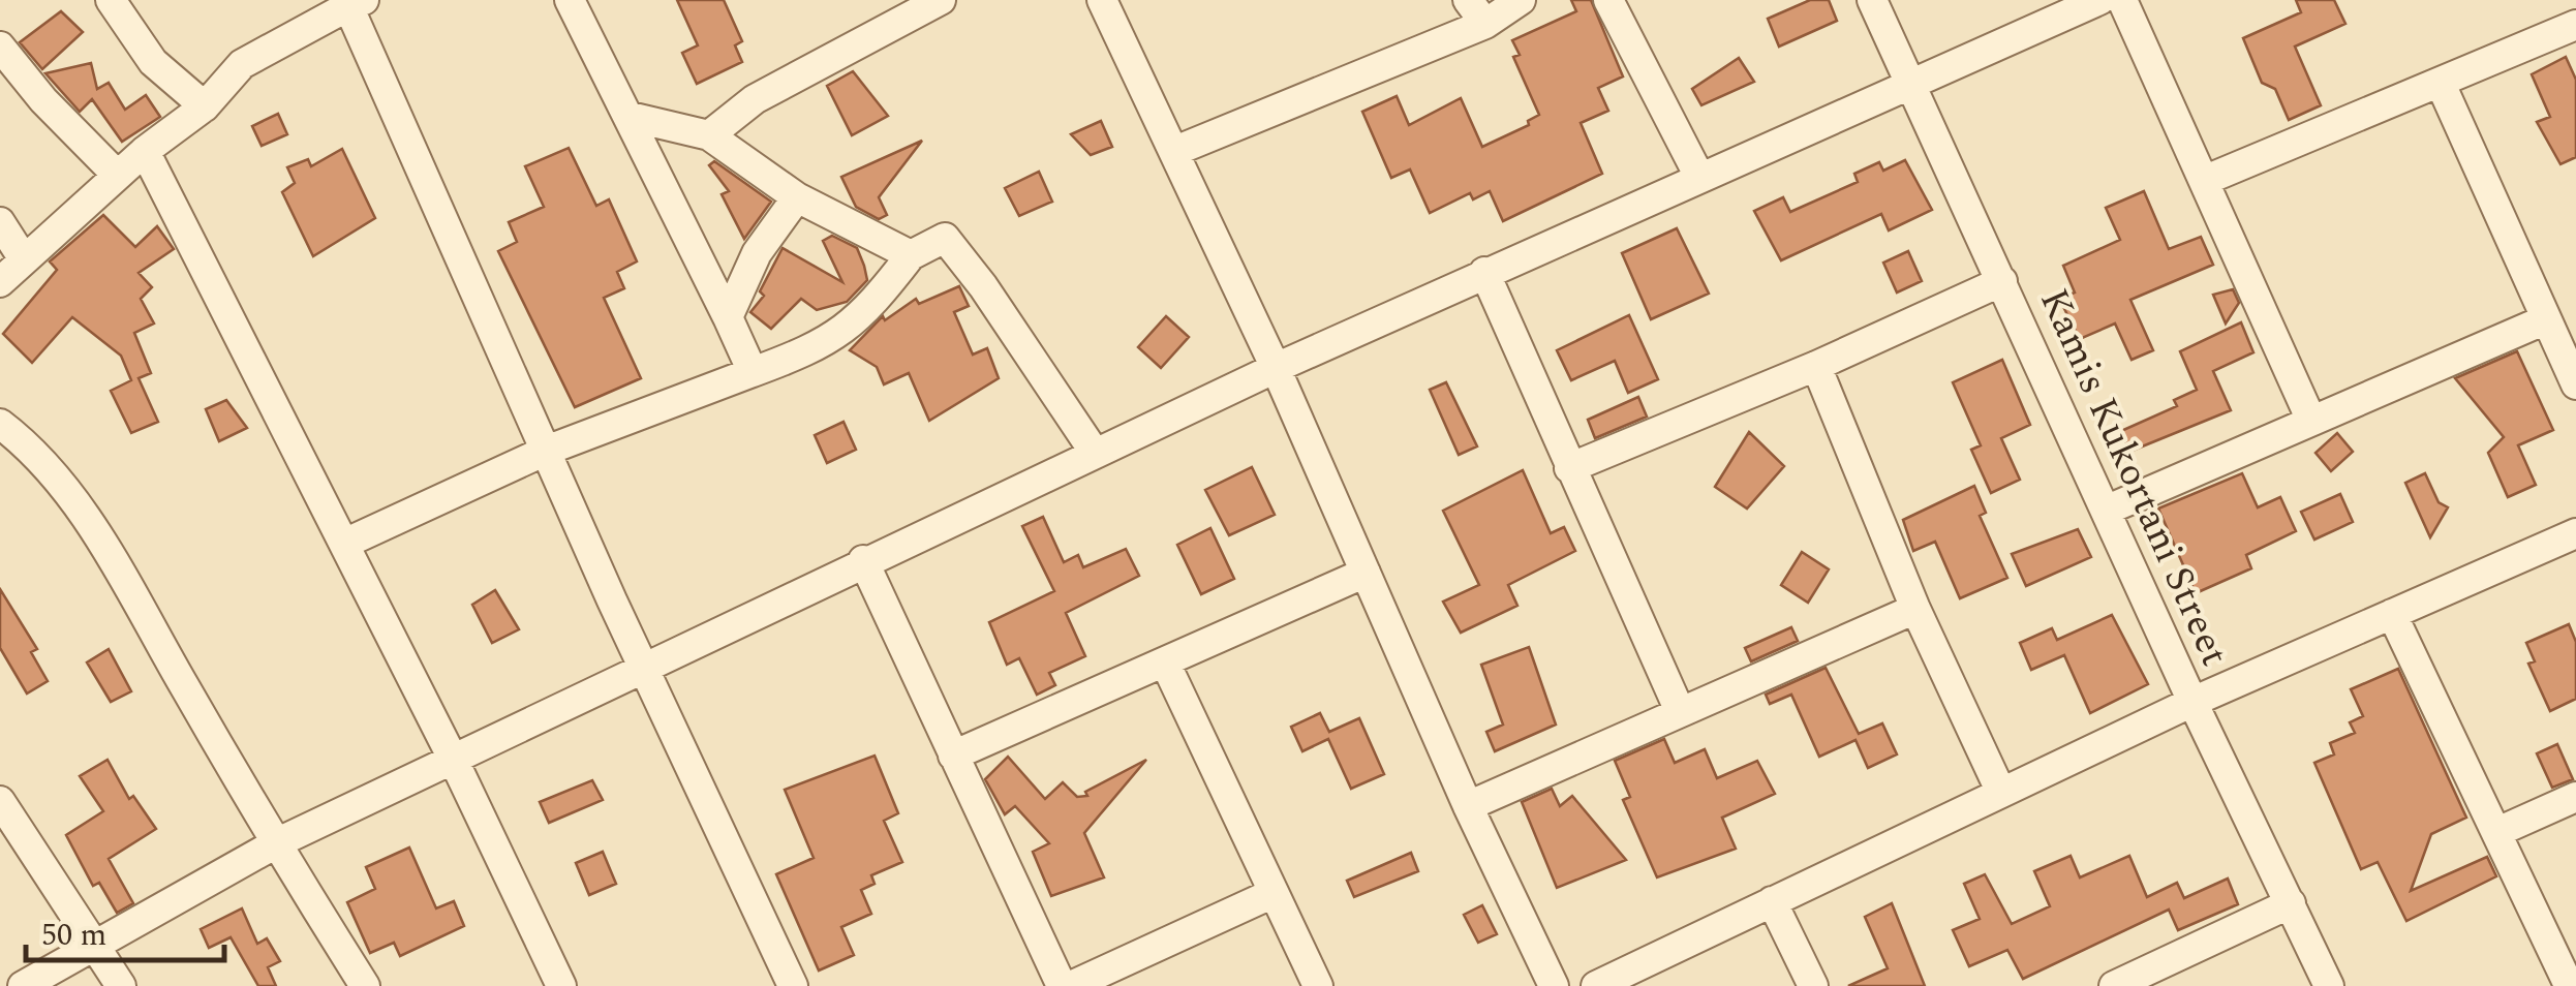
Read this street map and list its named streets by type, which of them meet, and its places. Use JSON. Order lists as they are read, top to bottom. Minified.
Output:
{"streets":{"street":["Kamis Kukortani Street"]},"scale_bar":"50 m"}
